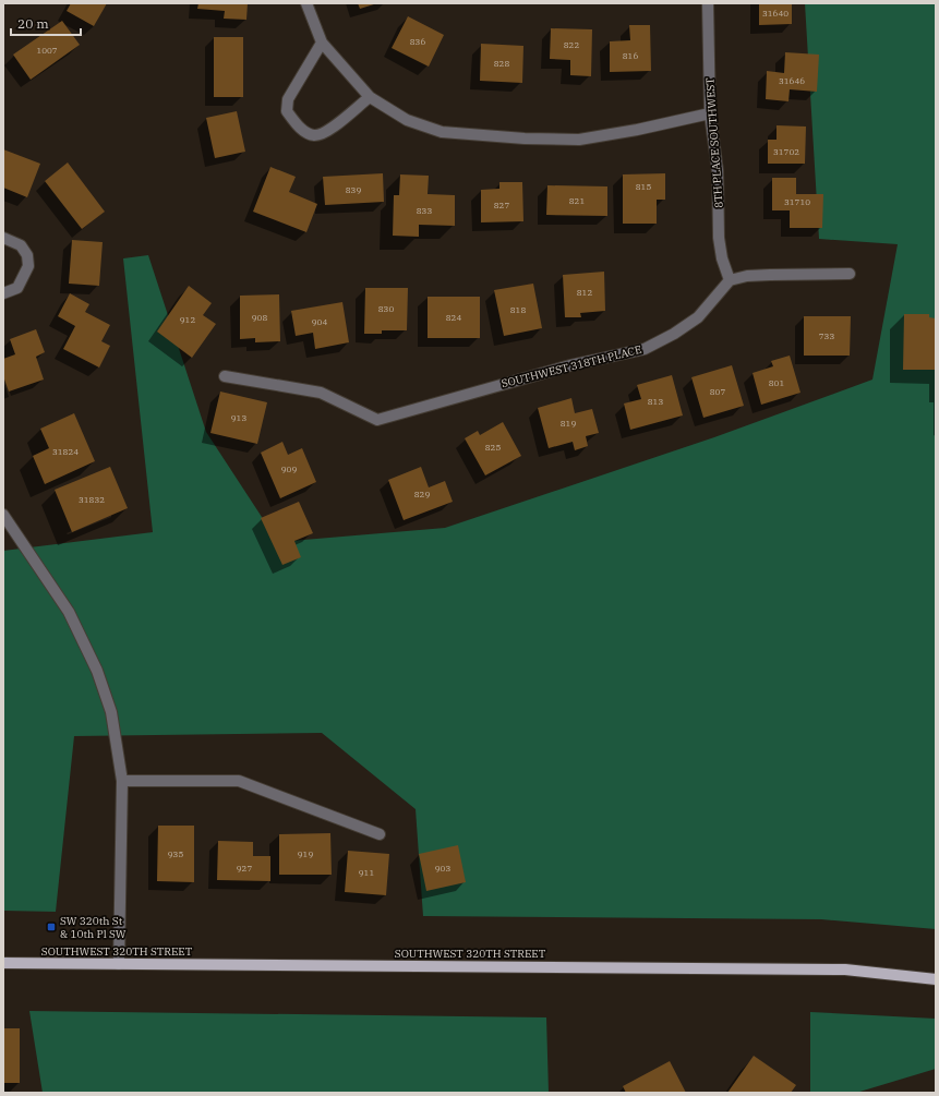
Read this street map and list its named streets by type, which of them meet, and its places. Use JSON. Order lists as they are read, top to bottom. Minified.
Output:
{"streets":{"main road":["SOUTHWEST 320TH STREET"],"street":["8TH PLACE SOUTHWEST","SOUTHWEST 318TH PLACE"]},"crossings":[["8TH PLACE SOUTHWEST","SOUTHWEST 318TH PLACE"]],"places":{"transit":["SW 320th St & 10th Pl SW"]},"house_numbers":["31640","836","822","1007","816","828","31646","31702","815","839","821","31710","827","833","812","830","818","908","824","912","904","733","801","807","813","913","819","825","31824","909","829","31832","935","919","927","903","911"],"scale_bar":"20 m"}
